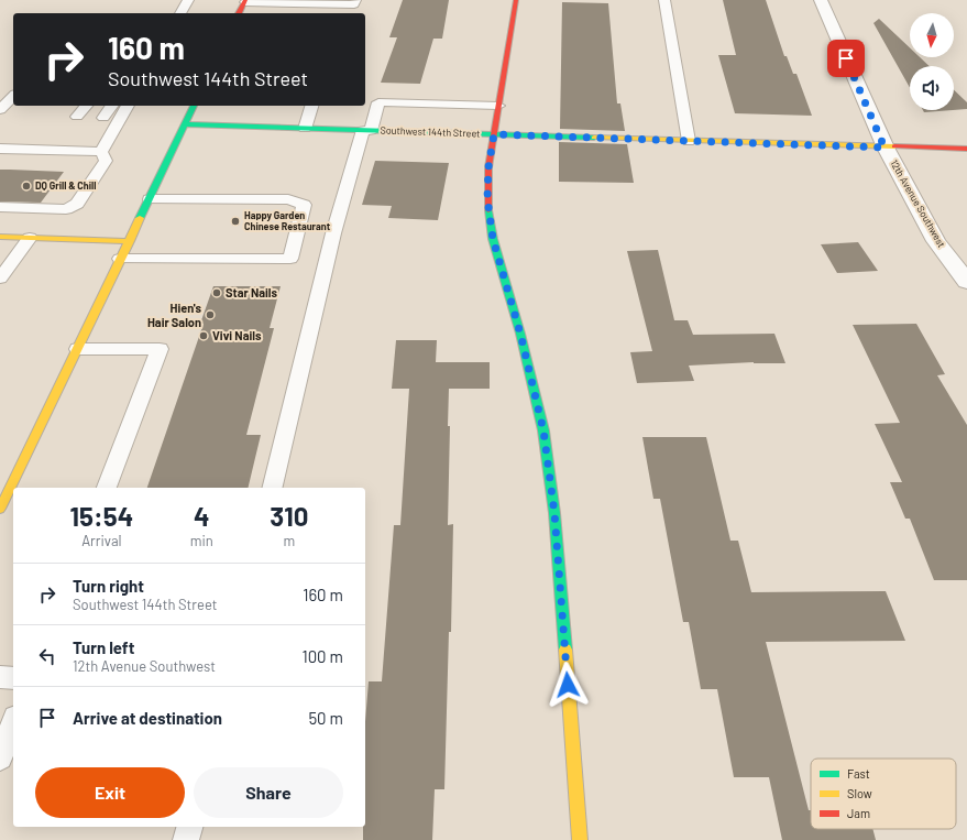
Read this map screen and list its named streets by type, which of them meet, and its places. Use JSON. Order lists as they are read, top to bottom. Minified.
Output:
{"streets":{"street":["Southwest 144th Street","12th Avenue Southwest"]},"crossings":[["Southwest 144th Street","12th Avenue Southwest"]],"places":["DQ Grill & Chill","Happy Garden Chinese Restaurant","Star Nails","Hien's Hair Salon","Vivi Nails"],"legend":["Fast","Slow","Jam"],"north":"bottom","page":{"turn":["160 m","Southwest 144th Street"],"eta":["15:54","Arrival","4","min","310","m"],"list":[{"name":"Turn right","note":"Southwest 144th Street","value":"160 m"},{"name":"Turn left","note":"12th Avenue Southwest","value":"100 m"},{"name":"Arrive at destination","value":"50 m"}],"buttons":["Exit","Share"]}}
